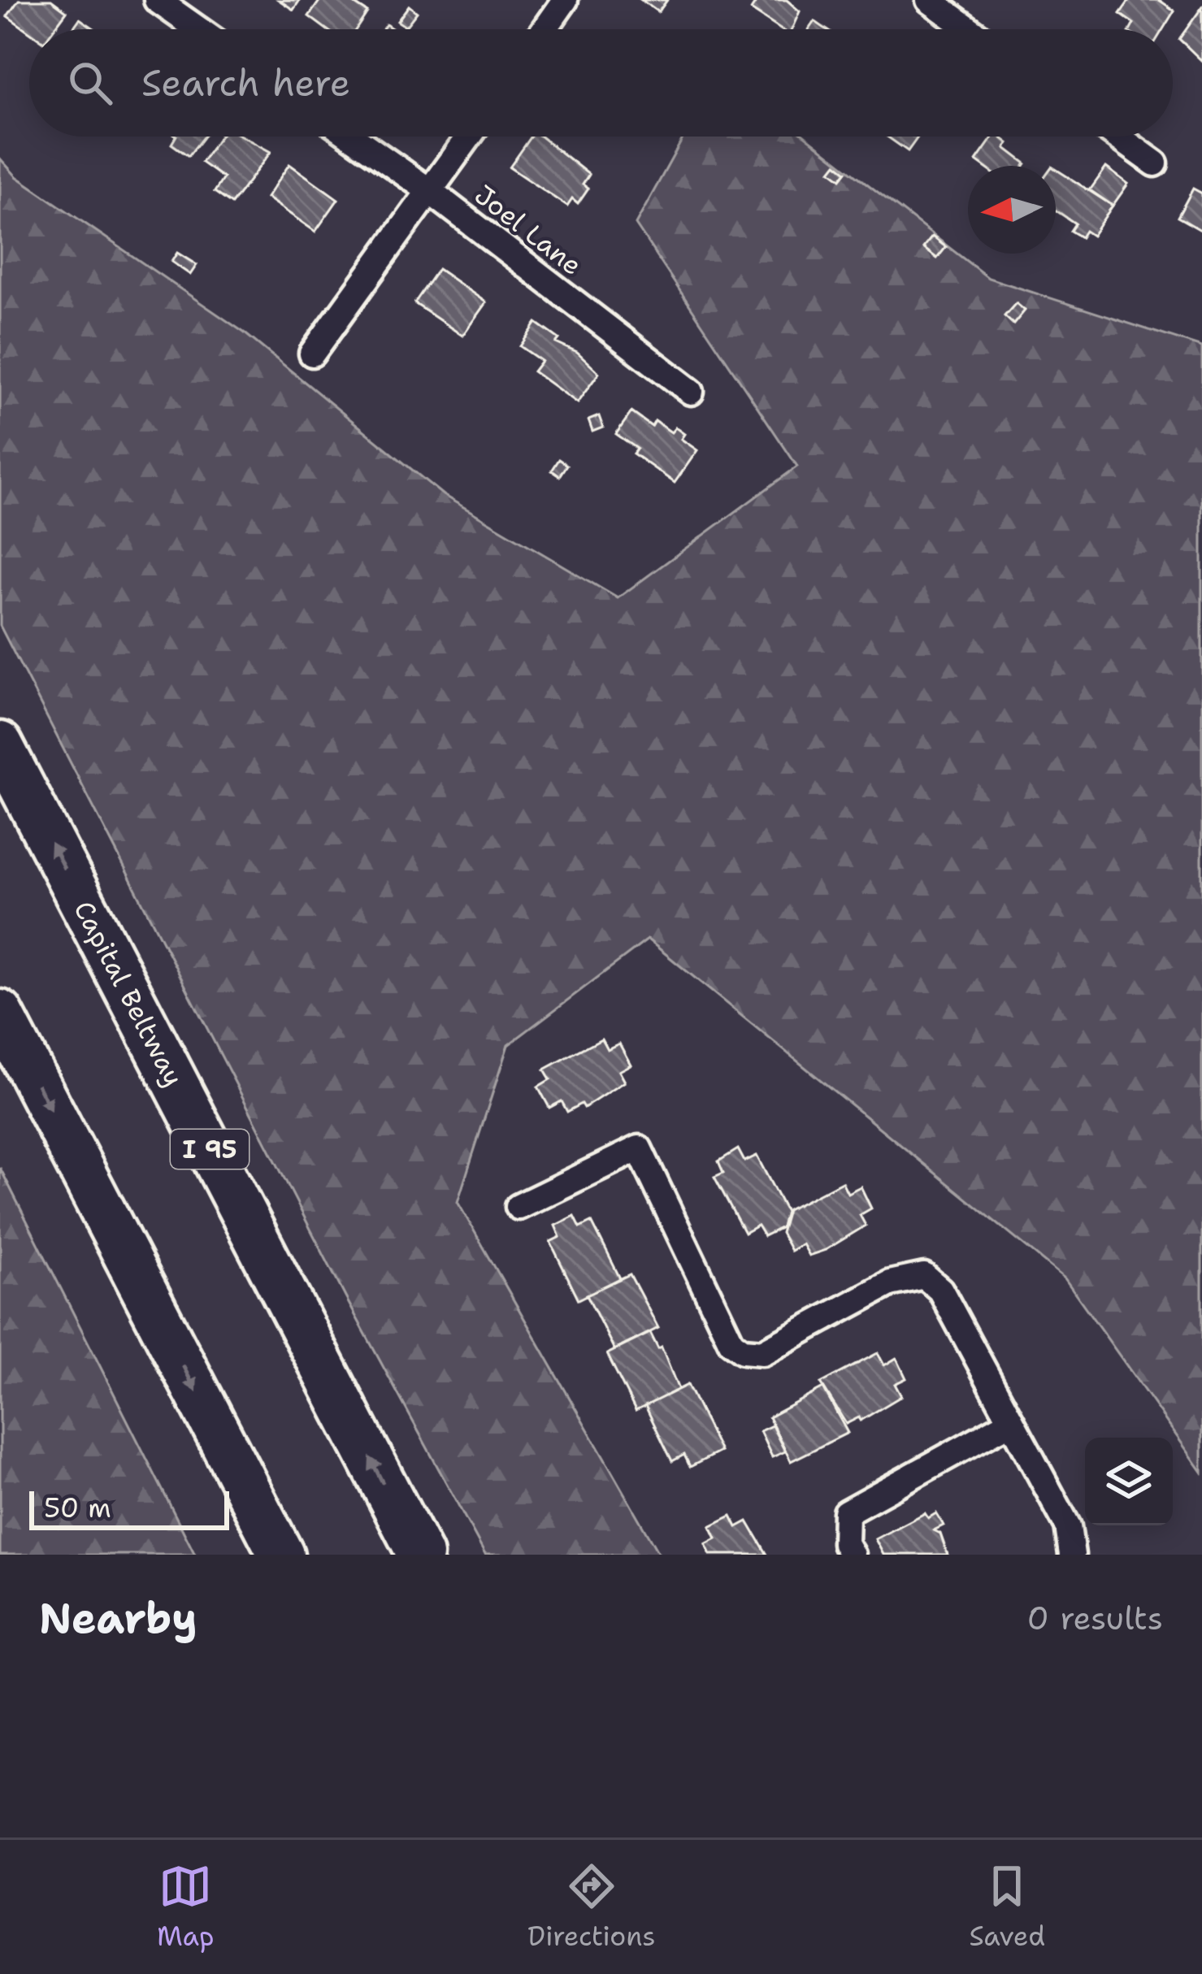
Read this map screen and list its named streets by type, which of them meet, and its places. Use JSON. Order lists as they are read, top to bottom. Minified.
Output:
{"streets":{"highway":["Capital Beltway","I 95"],"street":["Joel Lane"]},"scale_bar":"50 m","north":"left","page":{"search":"Search here","scale":"50 m","heading":["Nearby","0 results"],"nav":["Map","Directions","Saved"]}}
